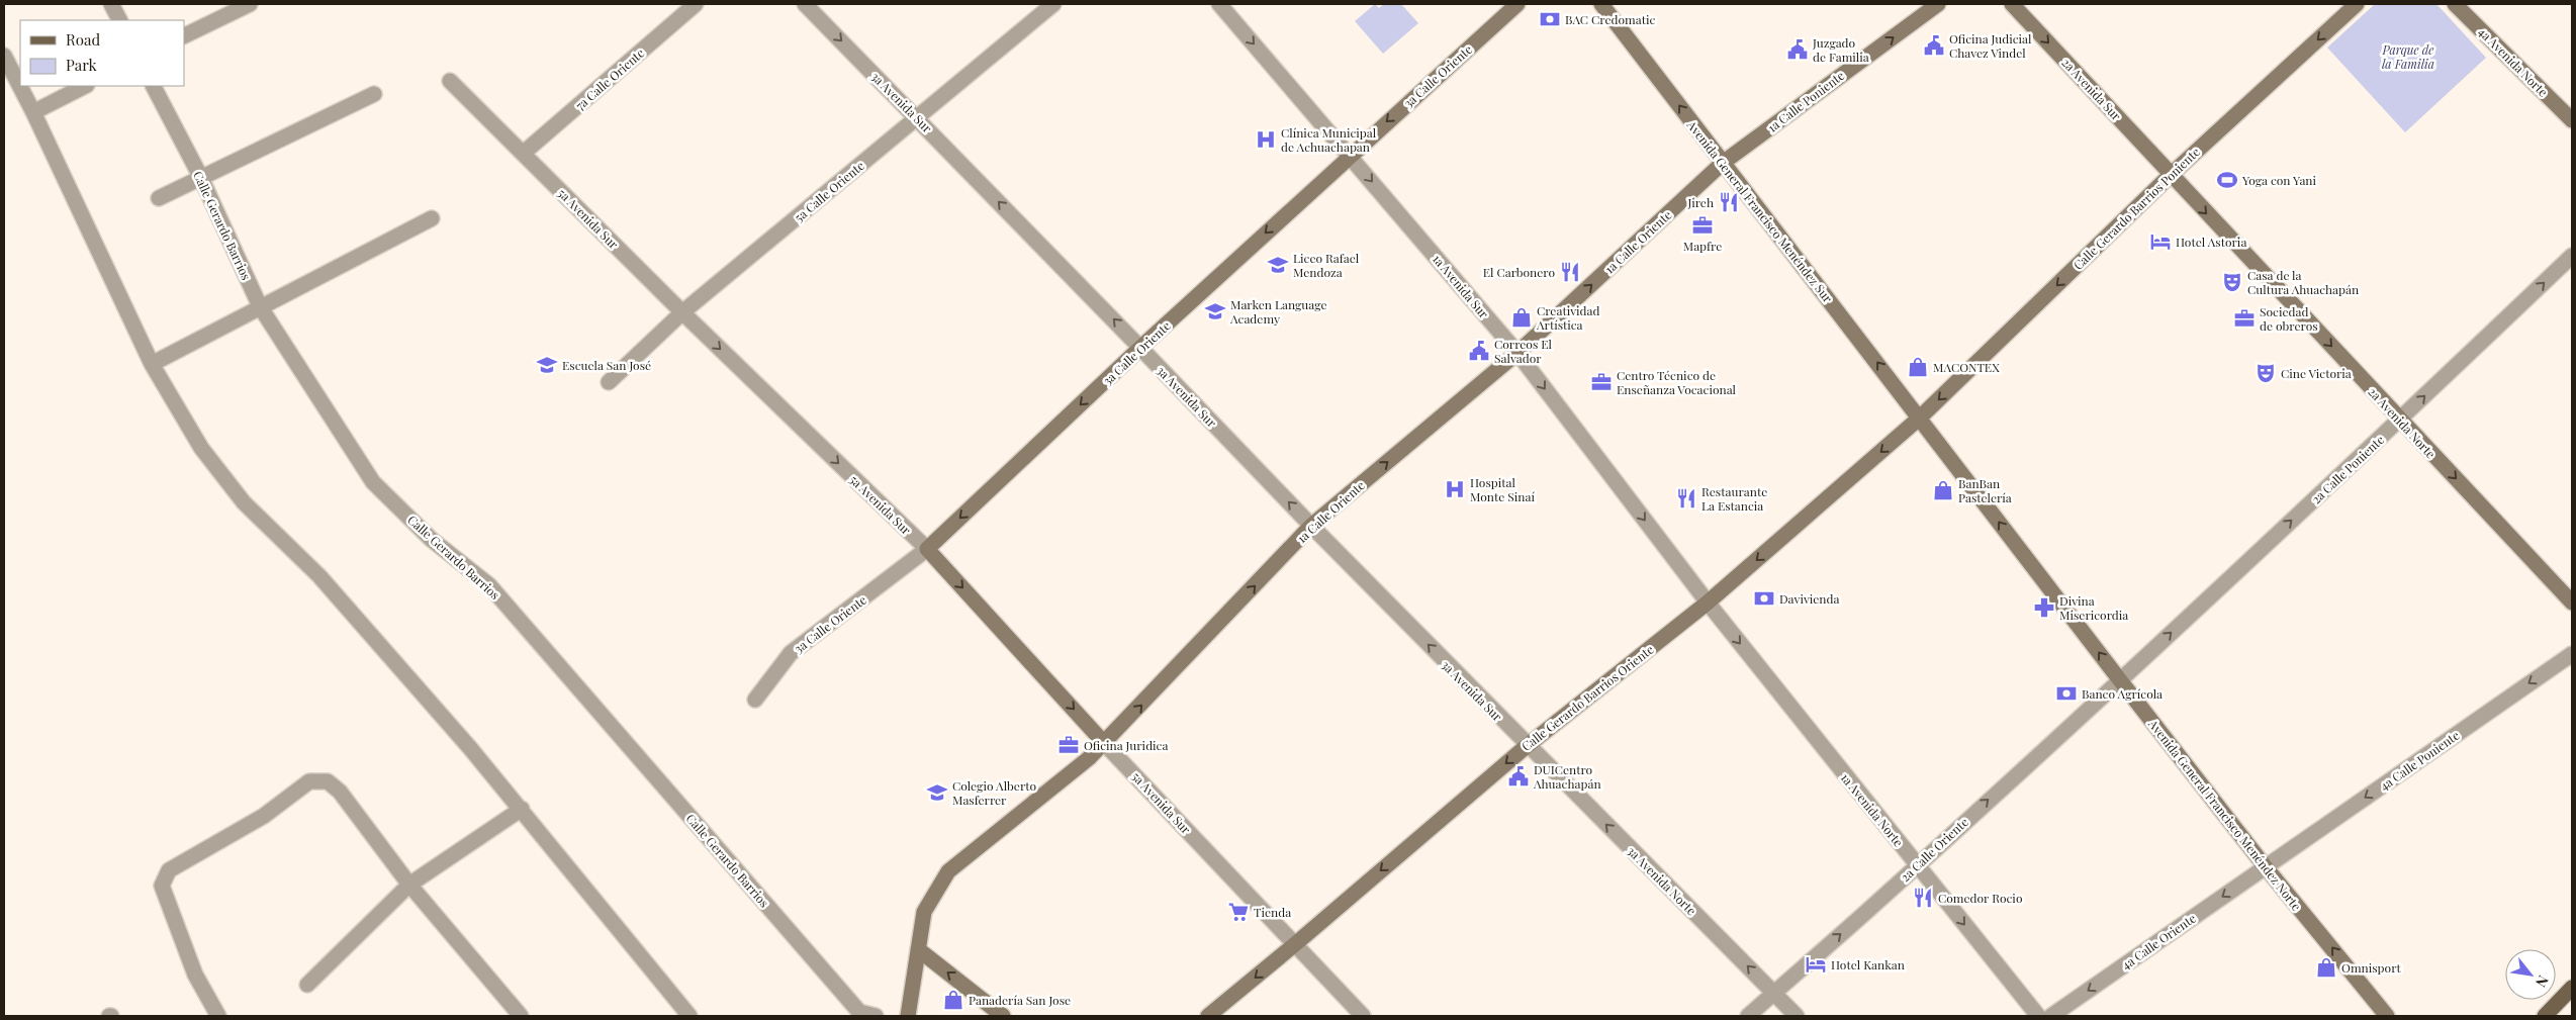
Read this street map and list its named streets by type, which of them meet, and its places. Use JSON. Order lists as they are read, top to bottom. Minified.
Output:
{"streets":{"main road":["4a Avenida Norte","3a Calle Oriente","2a Avenida Sur","1a Calle Poniente","Calle Gerardo Barrios Poniente","Avenida General Francisco Menéndez Sur","5a Avenida Sur","1a Calle Oriente","2a Avenida Norte","Calle Gerardo Barrios Oriente","Avenida General Francisco Menéndez Norte"],"street":["7a Calle Oriente","3a Avenida Sur","5a Calle Oriente","Calle Gerardo Barrios","1a Avenida Sur","2a Calle Poniente","4a Calle Poniente","1a Avenida Norte","2a Calle Oriente","3a Avenida Norte","4a Calle Oriente"]},"crossings":[["3a Calle Oriente","3a Avenida Sur"],["3a Calle Oriente","5a Avenida Sur"],["3a Calle Oriente","1a Avenida Sur"],["7a Calle Oriente","5a Avenida Sur"],["2a Avenida Sur","Calle Gerardo Barrios Poniente"],["2a Avenida Sur","2a Avenida Norte"],["1a Calle Poniente","Avenida General Francisco Menéndez Sur"],["1a Calle Poniente","1a Calle Oriente"],["3a Avenida Sur","5a Calle Oriente"],["3a Avenida Sur","1a Calle Oriente"],["3a Avenida Sur","Calle Gerardo Barrios Oriente"],["3a Avenida Sur","3a Avenida Norte"],["5a Calle Oriente","5a Avenida Sur"],["Calle Gerardo Barrios Poniente","Avenida General Francisco Menéndez Sur"],["Calle Gerardo Barrios Poniente","2a Avenida Norte"],["Calle Gerardo Barrios Poniente","Calle Gerardo Barrios Oriente"],["Calle Gerardo Barrios Poniente","Avenida General Francisco Menéndez Norte"],["Avenida General Francisco Menéndez Sur","1a Calle Oriente"],["Avenida General Francisco Menéndez Sur","Calle Gerardo Barrios Oriente"],["Avenida General Francisco Menéndez Sur","Avenida General Francisco Menéndez Norte"],["5a Avenida Sur","1a Calle Oriente"],["5a Avenida Sur","Calle Gerardo Barrios Oriente"],["1a Calle Oriente","1a Avenida Sur"],["1a Avenida Sur","Calle Gerardo Barrios Oriente"],["1a Avenida Sur","1a Avenida Norte"],["2a Avenida Norte","2a Calle Poniente"],["2a Calle Poniente","Avenida General Francisco Menéndez Norte"],["2a Calle Poniente","2a Calle Oriente"],["Calle Gerardo Barrios Oriente","1a Avenida Norte"],["Calle Gerardo Barrios Oriente","Avenida General Francisco Menéndez Norte"],["Calle Gerardo Barrios Oriente","3a Avenida Norte"],["4a Calle Poniente","Avenida General Francisco Menéndez Norte"],["4a Calle Poniente","4a Calle Oriente"],["1a Avenida Norte","2a Calle Oriente"],["Avenida General Francisco Menéndez Norte","2a Calle Oriente"],["Avenida General Francisco Menéndez Norte","4a Calle Oriente"],["2a Calle Oriente","3a Avenida Norte"]],"one_way":["3a Calle Oriente","2a Avenida Sur","1a Calle Poniente","Calle Gerardo Barrios Poniente","Avenida General Francisco Menéndez Sur","5a Avenida Sur","1a Calle Oriente","1a Avenida Sur","2a Avenida Norte","2a Calle Poniente","Calle Gerardo Barrios Oriente","4a Calle Poniente","1a Avenida Norte","Avenida General Francisco Menéndez Norte","2a Calle Oriente","3a Avenida Norte","4a Calle Oriente"],"parks":["Parque de la Familia"],"places":{"bank":["BAC Credomatic","Davivienda","Banco Agrícola"],"public building":["Oficina Judicial Chavez Vindel","Juzgado de Familia","Correos El Salvador","DUICentro Ahuachapán"],"hospital":["Clínica Municipal de Achuachapan","Hospital Monte Sinaí"],"sports":["Yoga con Yani"],"restaurant":["Jireh","El Carbonero","Restaurante La Estancia","Comedor Rocio"],"office":["Mapfre","Sociedad de obreros","Centro Técnico de Enseñanza Vocacional","Oficina Juridica"],"hotel":["Hotel Astoria","Hotel Kankan"],"school or university":["Liceo Rafael Mendoza","Marken Language Academy","Escuela San José","Colegio Alberto Masferrer"],"theatre":["Casa de la Cultura Ahuachapán","Cine Victoria"],"shop":["Creatividad Artística","MACONTEX","BanBan Pastelería","Omnisport","Panadería San Jose"],"pharmacy":["Divina Misericordia"],"supermarket":["Tienda"]},"legend":["Road","Park"],"north":"bottom right"}
